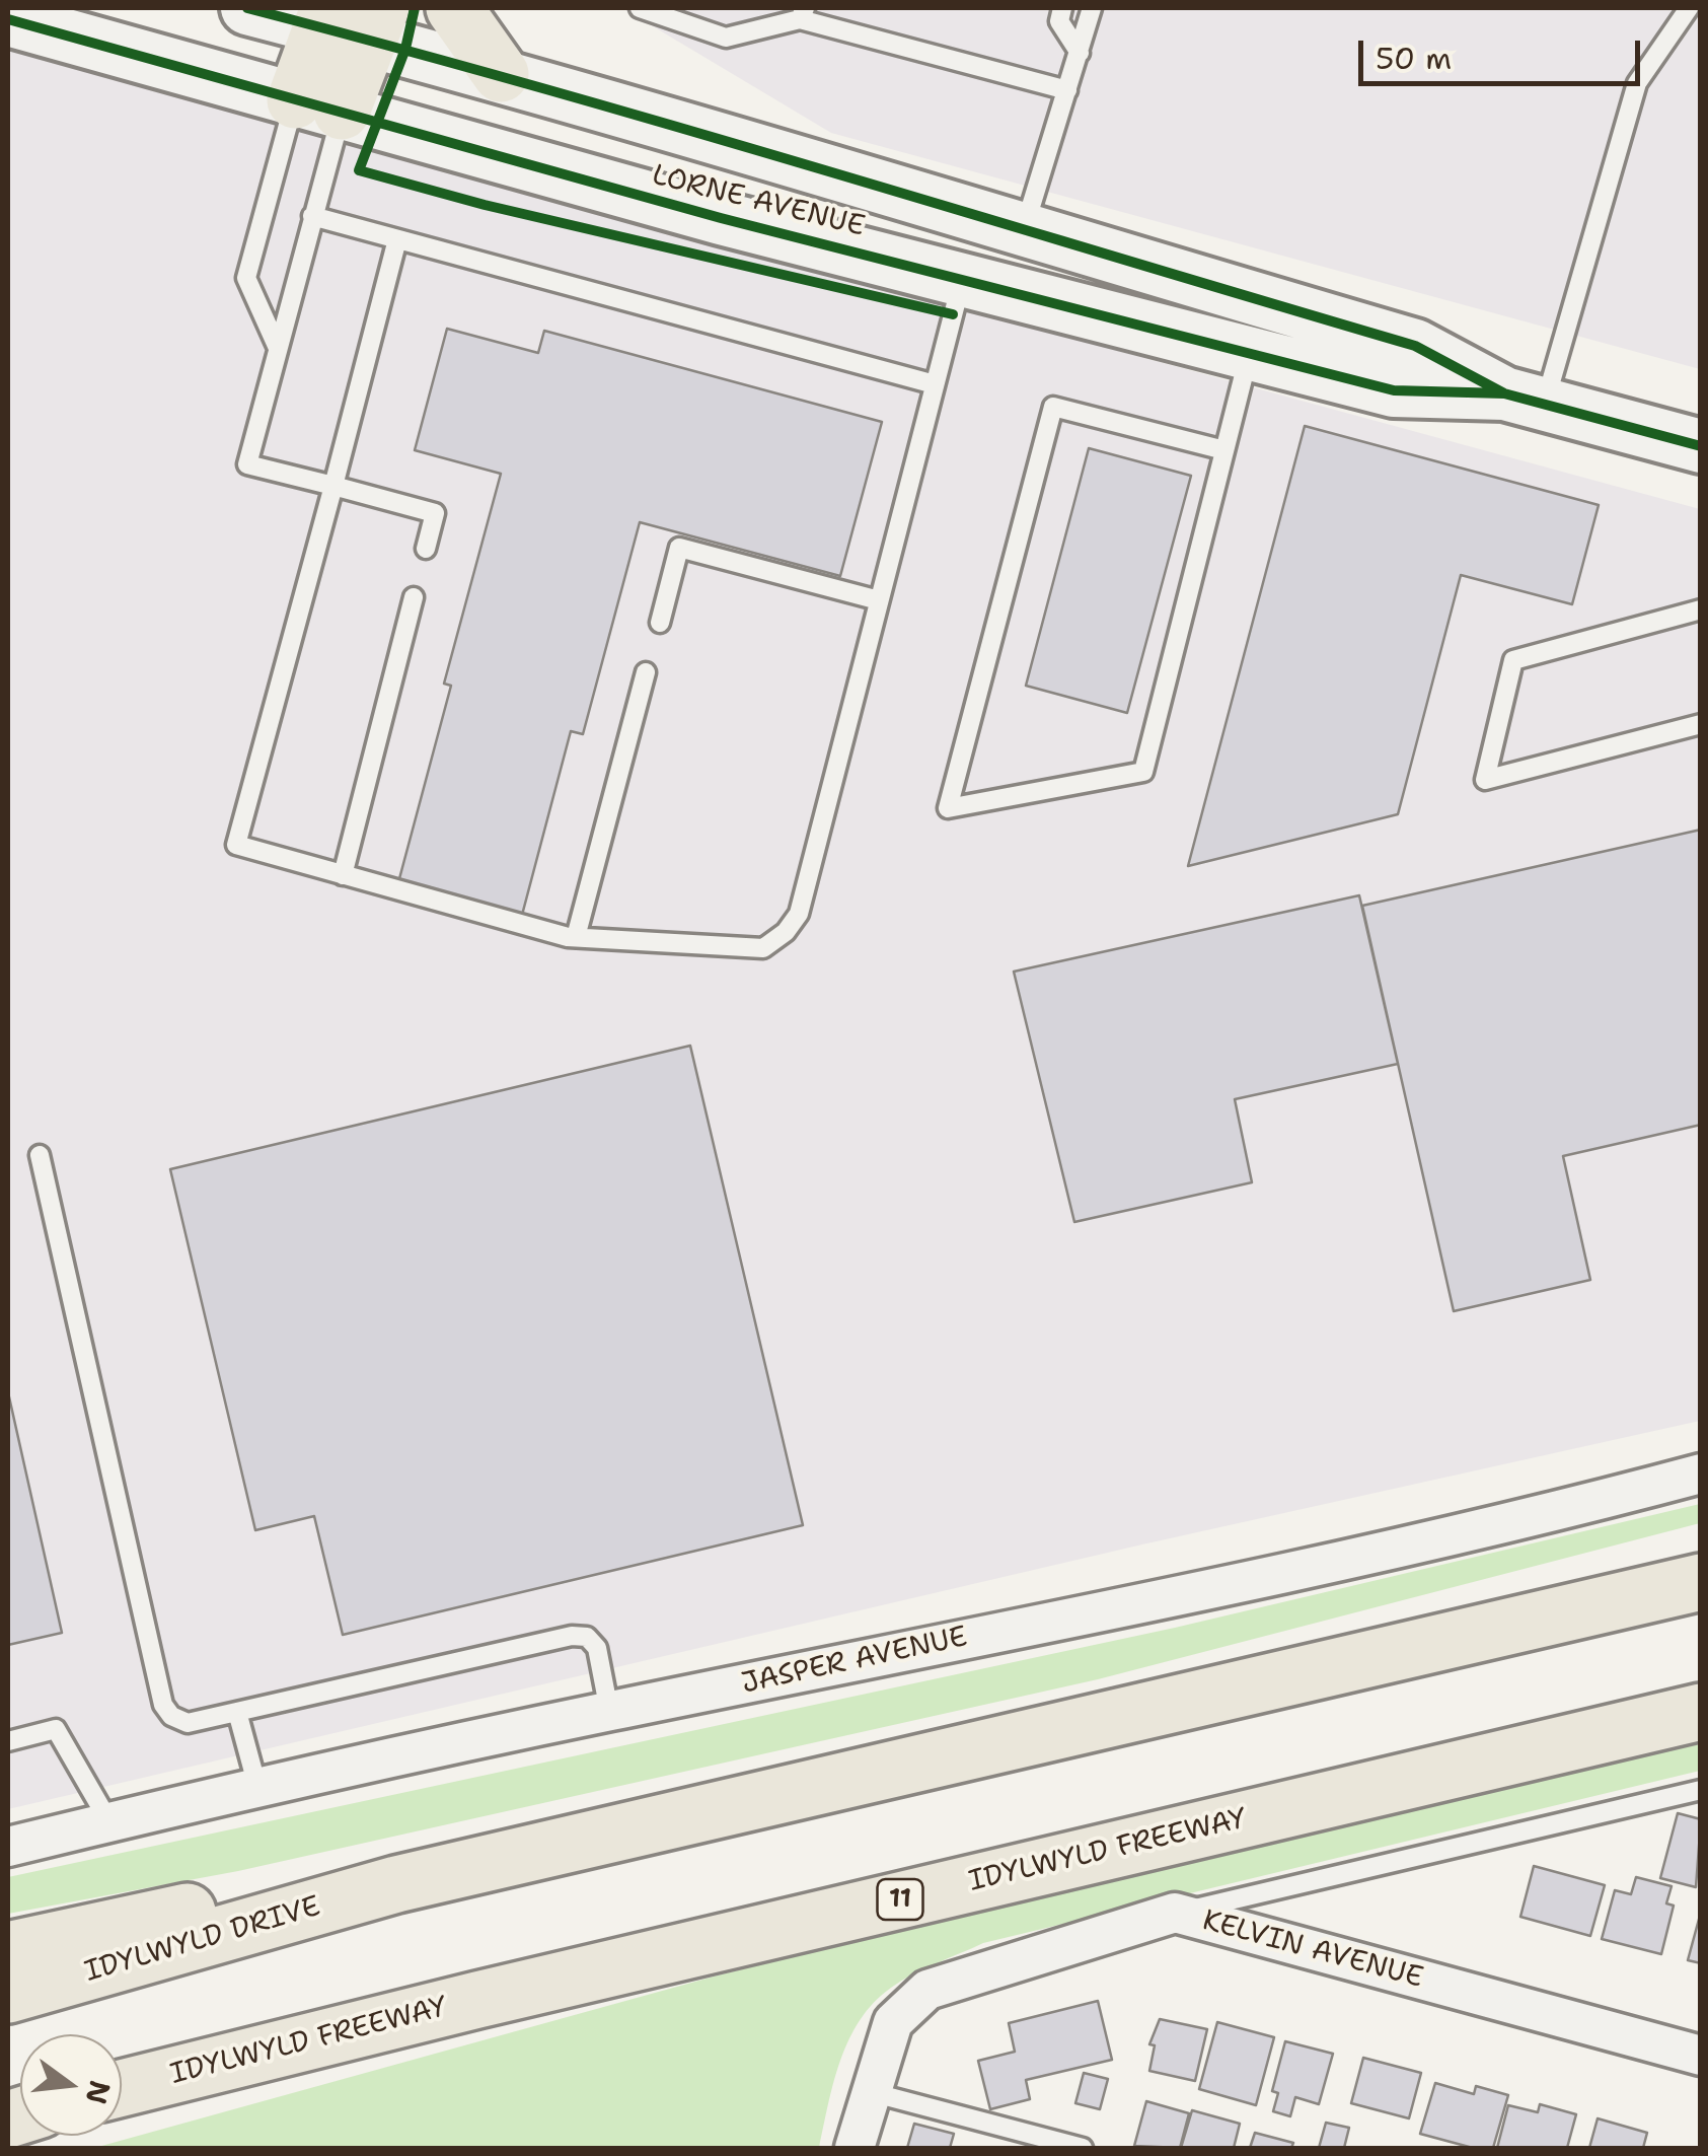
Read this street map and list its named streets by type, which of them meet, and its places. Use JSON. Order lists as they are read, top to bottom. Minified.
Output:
{"streets":{"highway":["IDYLWYLD FREEWAY","11","IDYLWYLD DRIVE"],"main road":["LORNE AVENUE"],"street":["JASPER AVENUE","KELVIN AVENUE"]},"scale_bar":"50 m","north":"right"}
